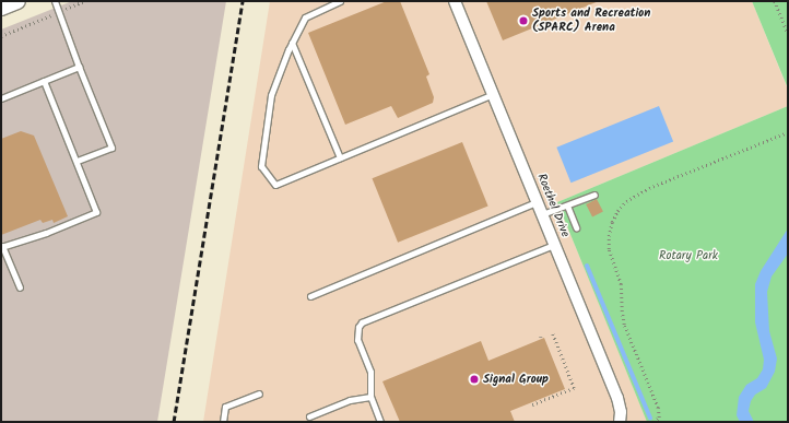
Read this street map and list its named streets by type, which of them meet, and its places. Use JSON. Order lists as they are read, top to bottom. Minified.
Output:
{"streets":{"street":["Roethel Drive"]},"parks":["Rotary Park"],"places":["Sports and Recreation (SPARC) Arena","Signal Group"]}
